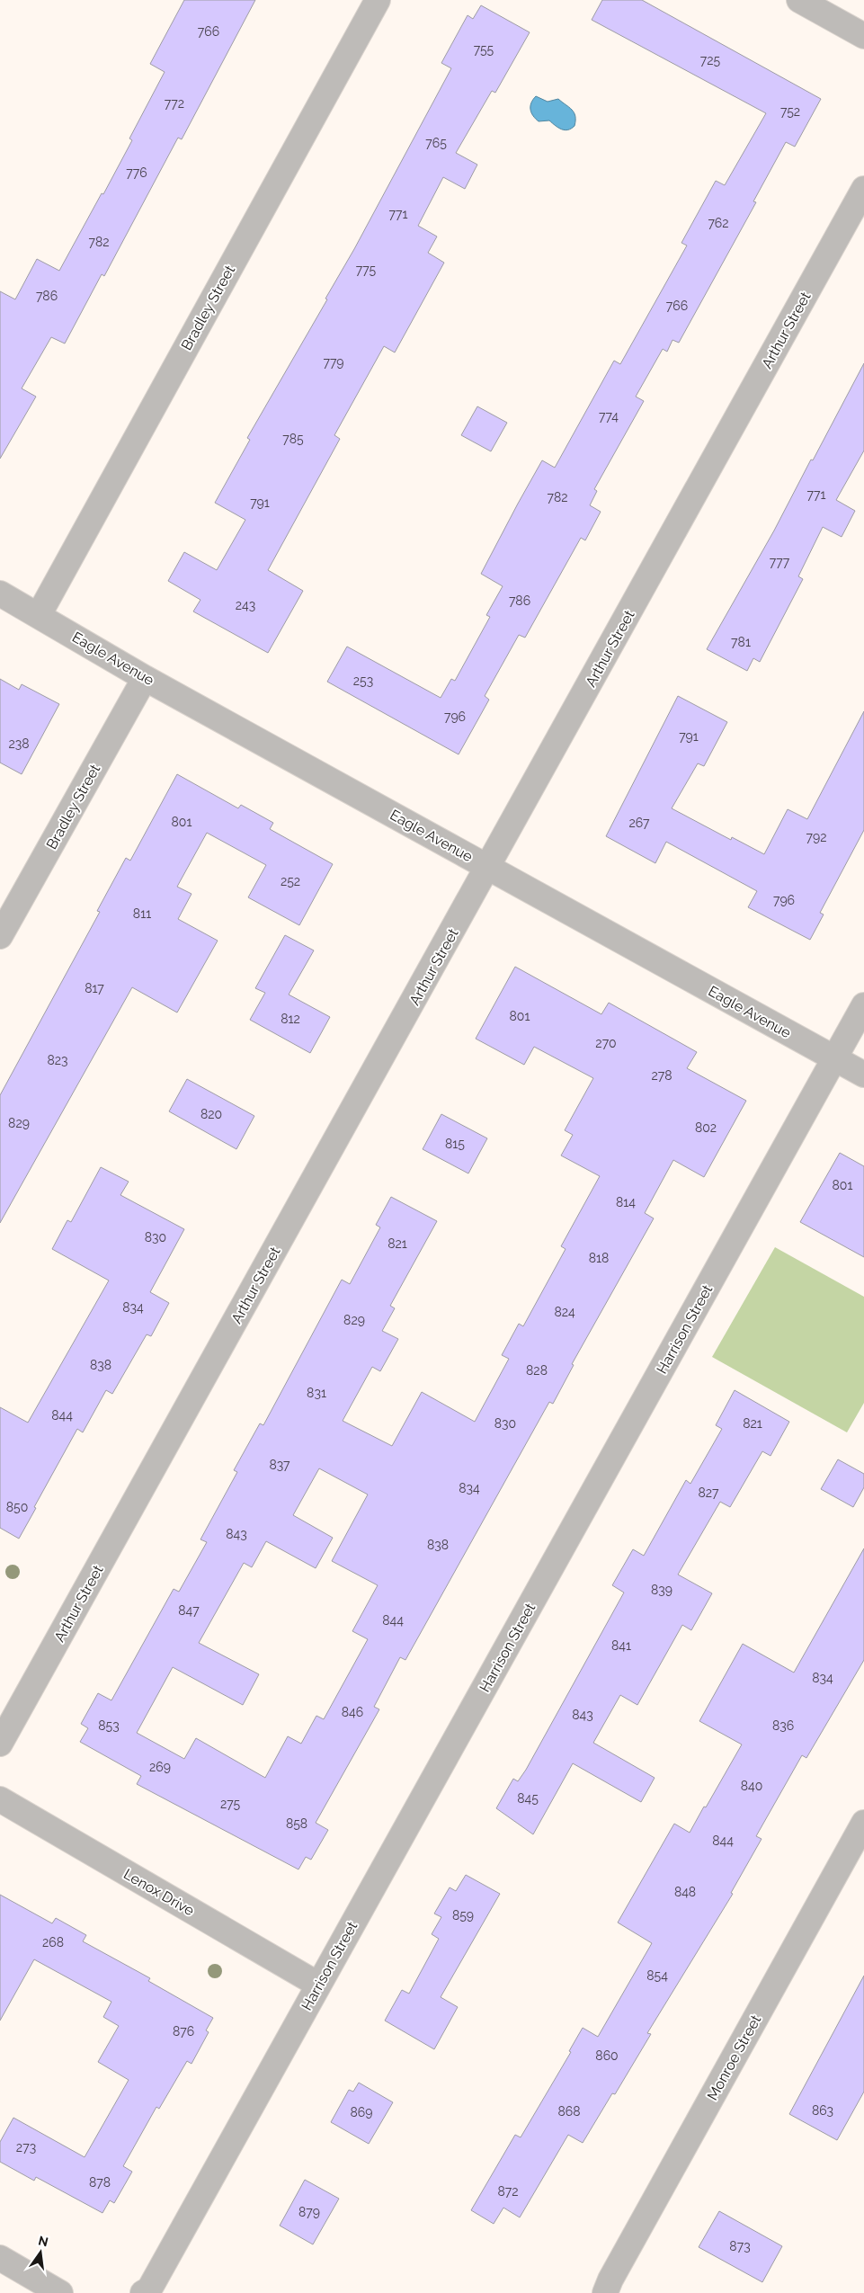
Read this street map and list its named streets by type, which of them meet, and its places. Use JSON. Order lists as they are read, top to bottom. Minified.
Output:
{"streets":{"street":["Bradley Street","Arthur Street","Eagle Avenue","Harrison Street","Lenox Drive","Monroe Street"]},"crossings":[["Bradley Street","Eagle Avenue"],["Arthur Street","Eagle Avenue"],["Eagle Avenue","Harrison Street"],["Harrison Street","Lenox Drive"]],"house_numbers":["766","755","725","772","752","765","776","771","762","782","775","786","766","779","774","785","771","782","791","777","786","243","781","253","796","791","238","801","267","792","252","796","811","817","801","812","270","823","278","820","829","802","815","801","814","830","821","818","834","824","829","838","828","831","844","830","821","837","834","827","850","843","838","839","847","844","841","834","846","843","853","836","269","840","845","275","858","844","848","859","268","854","876","860","863","868","869","273","878","872","879","873"],"north":"top"}
